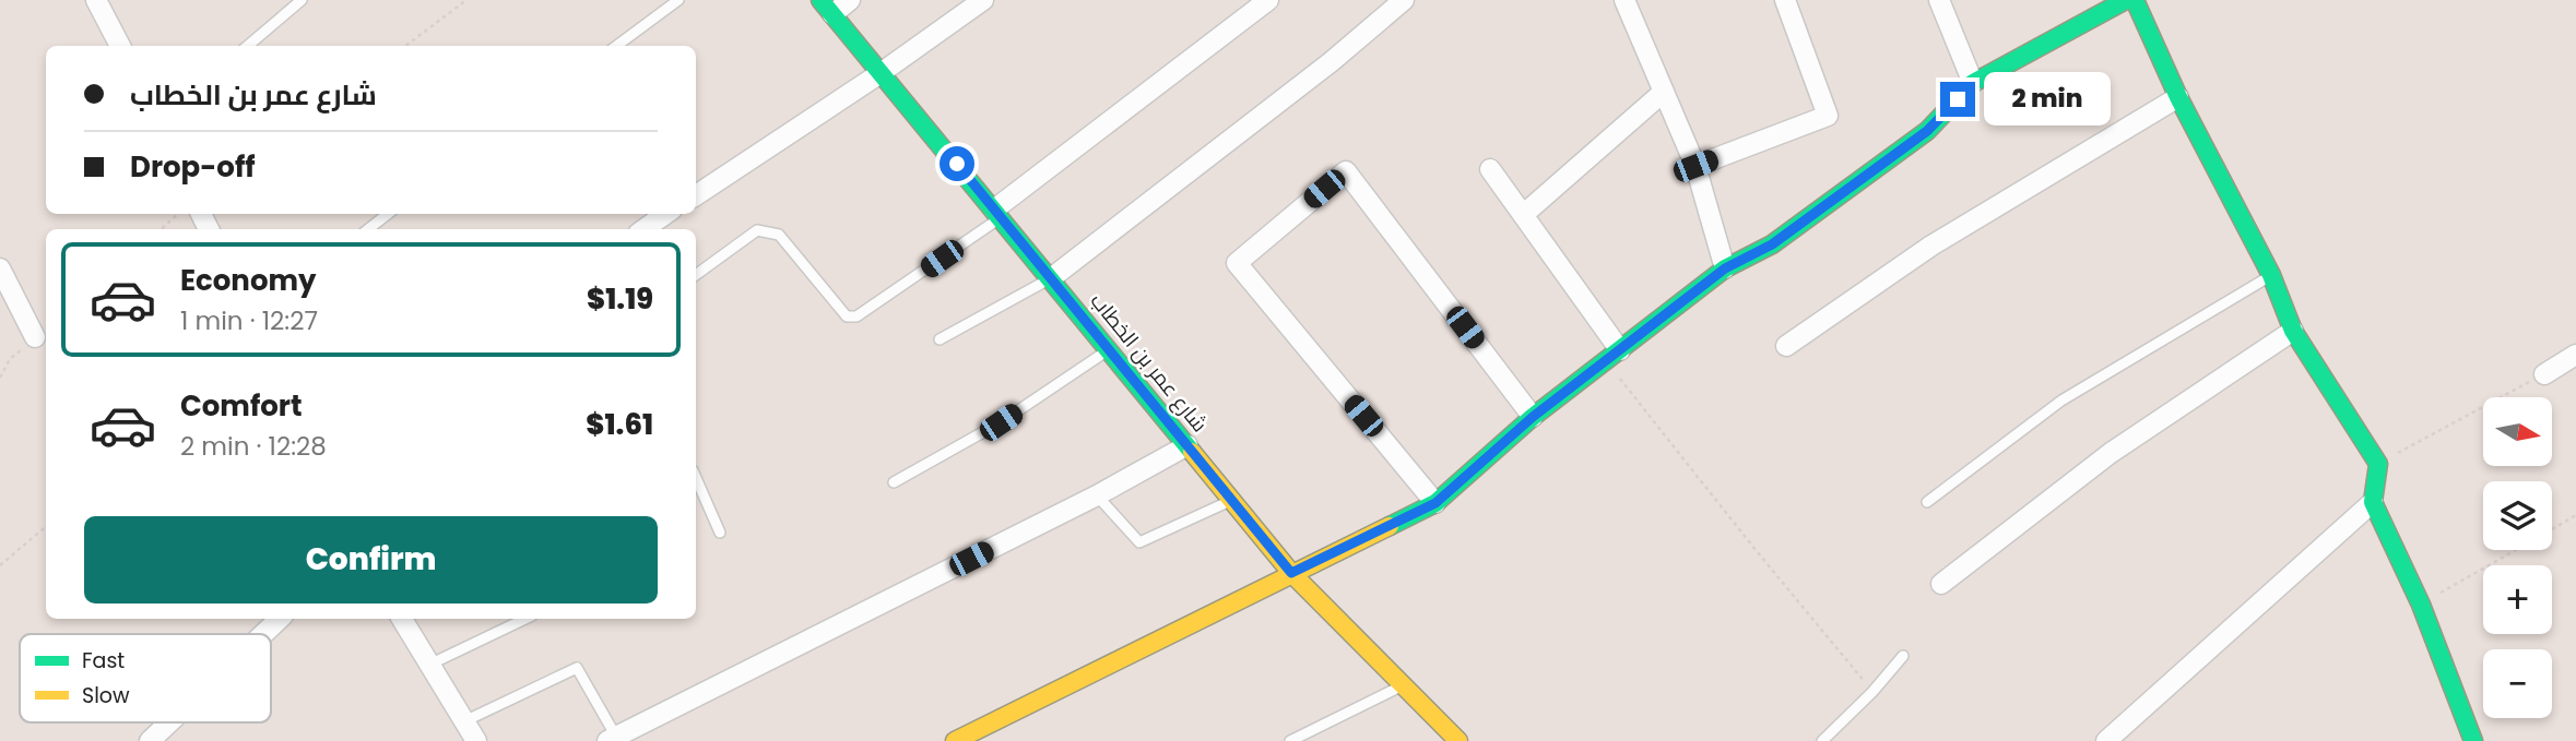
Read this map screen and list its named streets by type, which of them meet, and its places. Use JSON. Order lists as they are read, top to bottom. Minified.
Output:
{"streets":{"street":["شارع عمر بن الخطاب"]},"legend":["Fast","Slow"],"north":"right","page":{"banner":["شارع عمر بن الخطاب","Drop-off"],"bubble":"2 min","list":[{"name":"Economy","note":"1 min · 12:27","value":"$1.19"},{"name":"Comfort","note":"2 min · 12:28","value":"$1.61"}],"map_buttons":["+","−"],"buttons":"Confirm"}}
